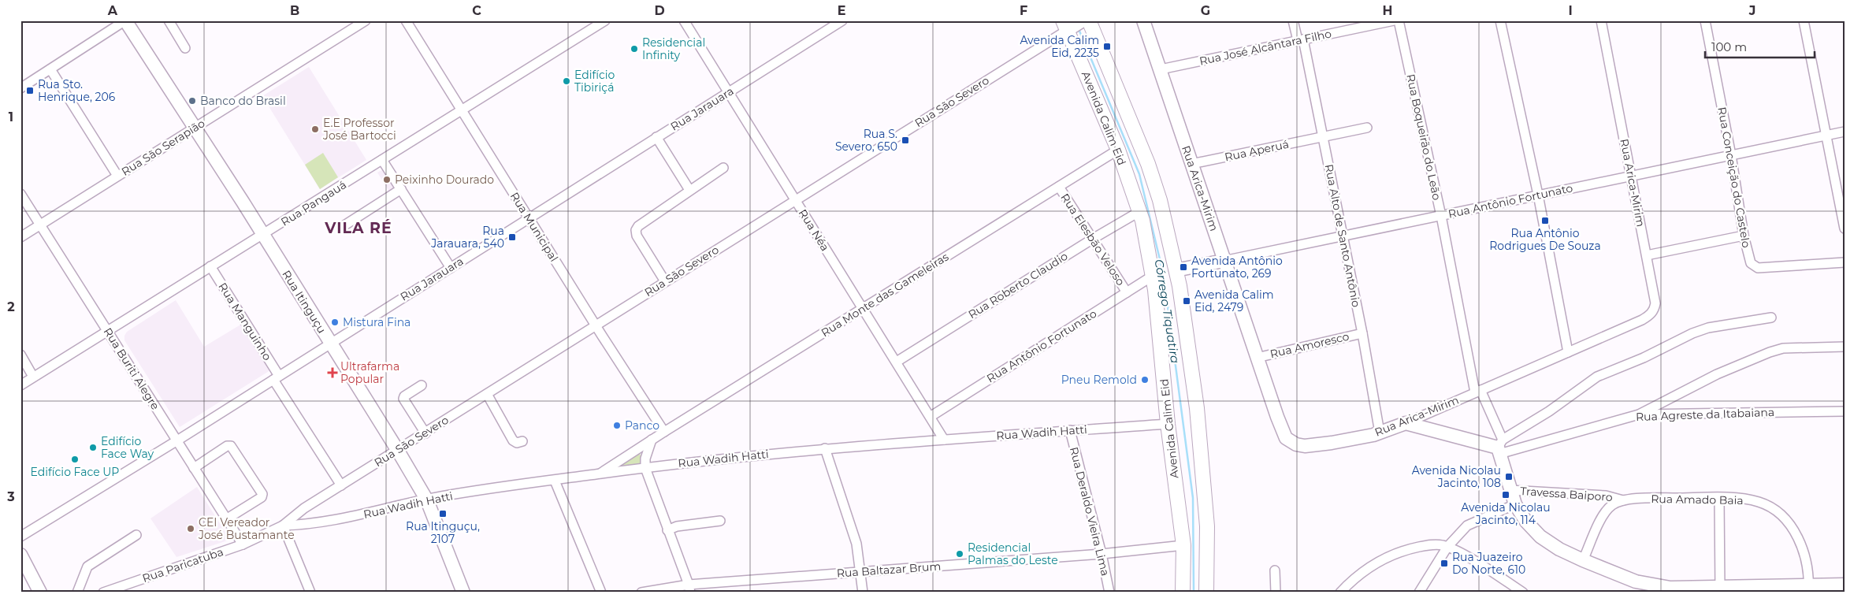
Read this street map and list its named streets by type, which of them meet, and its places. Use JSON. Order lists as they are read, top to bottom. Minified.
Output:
{"streets":{"main road":["Avenida Calim Eid"],"street":["Rua José Alcântara Filho","Rua São Severo","Rua Jarauara","Rua Boqueirão do Leão","Rua São Serapião","Rua Aperuá","Rua Conceição do Castelo","Rua Arica-Mirim","Rua Antônio Fortunato","Rua Pangauá","Rua Municipal","Rua Néa","Rua Alto de Santo Antônio","Rua Elesbão Veloso","Rua Roberto Claudio","Rua Monte das Gameleiras","Rua Itinguçu","Rua Manguinho","Rua Amoresco","Rua Buriti Alegre","Rua Agreste da Itabaiana","Rua Wadih Hatti","Travessa Baiporo","Rua Amado Baia","Rua Deraldo Vieira Lima","Rua Paricatuba","Rua Baltazar Brum"]},"crossings":[["Rua José Alcântara Filho","Rua Arica-Mirim"],["Rua José Alcântara Filho","Rua Alto de Santo Antônio"],["Rua São Severo","Avenida Calim Eid"],["Rua São Severo","Rua Municipal"],["Rua São Severo","Rua Néa"],["Rua São Severo","Rua Itinguçu"],["Rua São Severo","Rua Manguinho"],["Rua São Severo","Rua Wadih Hatti"],["Rua São Severo","Rua Paricatuba"],["Rua Jarauara","Rua Municipal"],["Rua Jarauara","Rua Néa"],["Rua Jarauara","Rua Itinguçu"],["Rua Jarauara","Rua Manguinho"],["Rua Jarauara","Rua Buriti Alegre"],["Avenida Calim Eid","Rua Antônio Fortunato"],["Avenida Calim Eid","Rua Roberto Claudio"],["Avenida Calim Eid","Rua Monte das Gameleiras"],["Avenida Calim Eid","Rua Wadih Hatti"],["Avenida Calim Eid","Rua Baltazar Brum"],["Rua Boqueirão do Leão","Rua Arica-Mirim"],["Rua Boqueirão do Leão","Rua Antônio Fortunato"],["Rua Boqueirão do Leão","Rua Agreste da Itabaiana"],["Rua São Serapião","Rua Itinguçu"],["Rua São Serapião","Rua Buriti Alegre"],["Rua Aperuá","Rua Arica-Mirim"],["Rua Aperuá","Rua Alto de Santo Antônio"],["Rua Conceição do Castelo","Rua Antônio Fortunato"],["Rua Arica-Mirim","Rua Antônio Fortunato"],["Rua Arica-Mirim","Rua Alto de Santo Antônio"],["Rua Arica-Mirim","Rua Amoresco"],["Rua Antônio Fortunato","Rua Néa"],["Rua Antônio Fortunato","Rua Alto de Santo Antônio"],["Rua Antônio Fortunato","Rua Elesbão Veloso"],["Rua Pangauá","Rua Municipal"],["Rua Pangauá","Rua Itinguçu"],["Rua Pangauá","Rua Manguinho"],["Rua Pangauá","Rua Buriti Alegre"],["Rua Municipal","Rua Monte das Gameleiras"],["Rua Néa","Rua Roberto Claudio"],["Rua Néa","Rua Monte das Gameleiras"],["Rua Néa","Rua Wadih Hatti"],["Rua Alto de Santo Antônio","Rua Amoresco"],["Rua Elesbão Veloso","Rua Roberto Claudio"],["Rua Elesbão Veloso","Rua Monte das Gameleiras"],["Rua Monte das Gameleiras","Rua Wadih Hatti"],["Rua Itinguçu","Rua Wadih Hatti"],["Rua Buriti Alegre","Rua Paricatuba"],["Rua Wadih Hatti","Rua Deraldo Vieira Lima"],["Rua Wadih Hatti","Rua Paricatuba"],["Travessa Baiporo","Rua Amado Baia"],["Rua Deraldo Vieira Lima","Rua Baltazar Brum"]],"districts":["VILA RÉ"],"water":["Córrego Tiquatira"],"places":{"transit":["Avenida Calim Eid, 2235","Rua Sto. Henrique, 206","Rua S. Severo, 650","Rua Antônio Rodrigues De Souza","Rua Jarauara, 540","Avenida Antônio Fortunato, 269","Avenida Calim Eid, 2479","Avenida Nicolau Jacinto, 108","Avenida Nicolau Jacinto, 114","Rua Itinguçu, 2107","Rua Juazeiro Do Norte, 610"],"other":["Residencial Infinity","Edifício Tibiriçá","Banco do Brasil","E.E Professor José Bartocci","Peixinho Dourado","Mistura Fina","Pneu Remold","Panco","Edifício Face Way","Edifício Face UP","CEI Vereador José Bustamante","Residencial Palmas do Leste"],"health":["Ultrafarma Popular"]},"scale_bar":"100 m","grid":{"columns":["A","B","C","D","E","F","G","H","I","J"],"rows":["1","2","3"]}}
